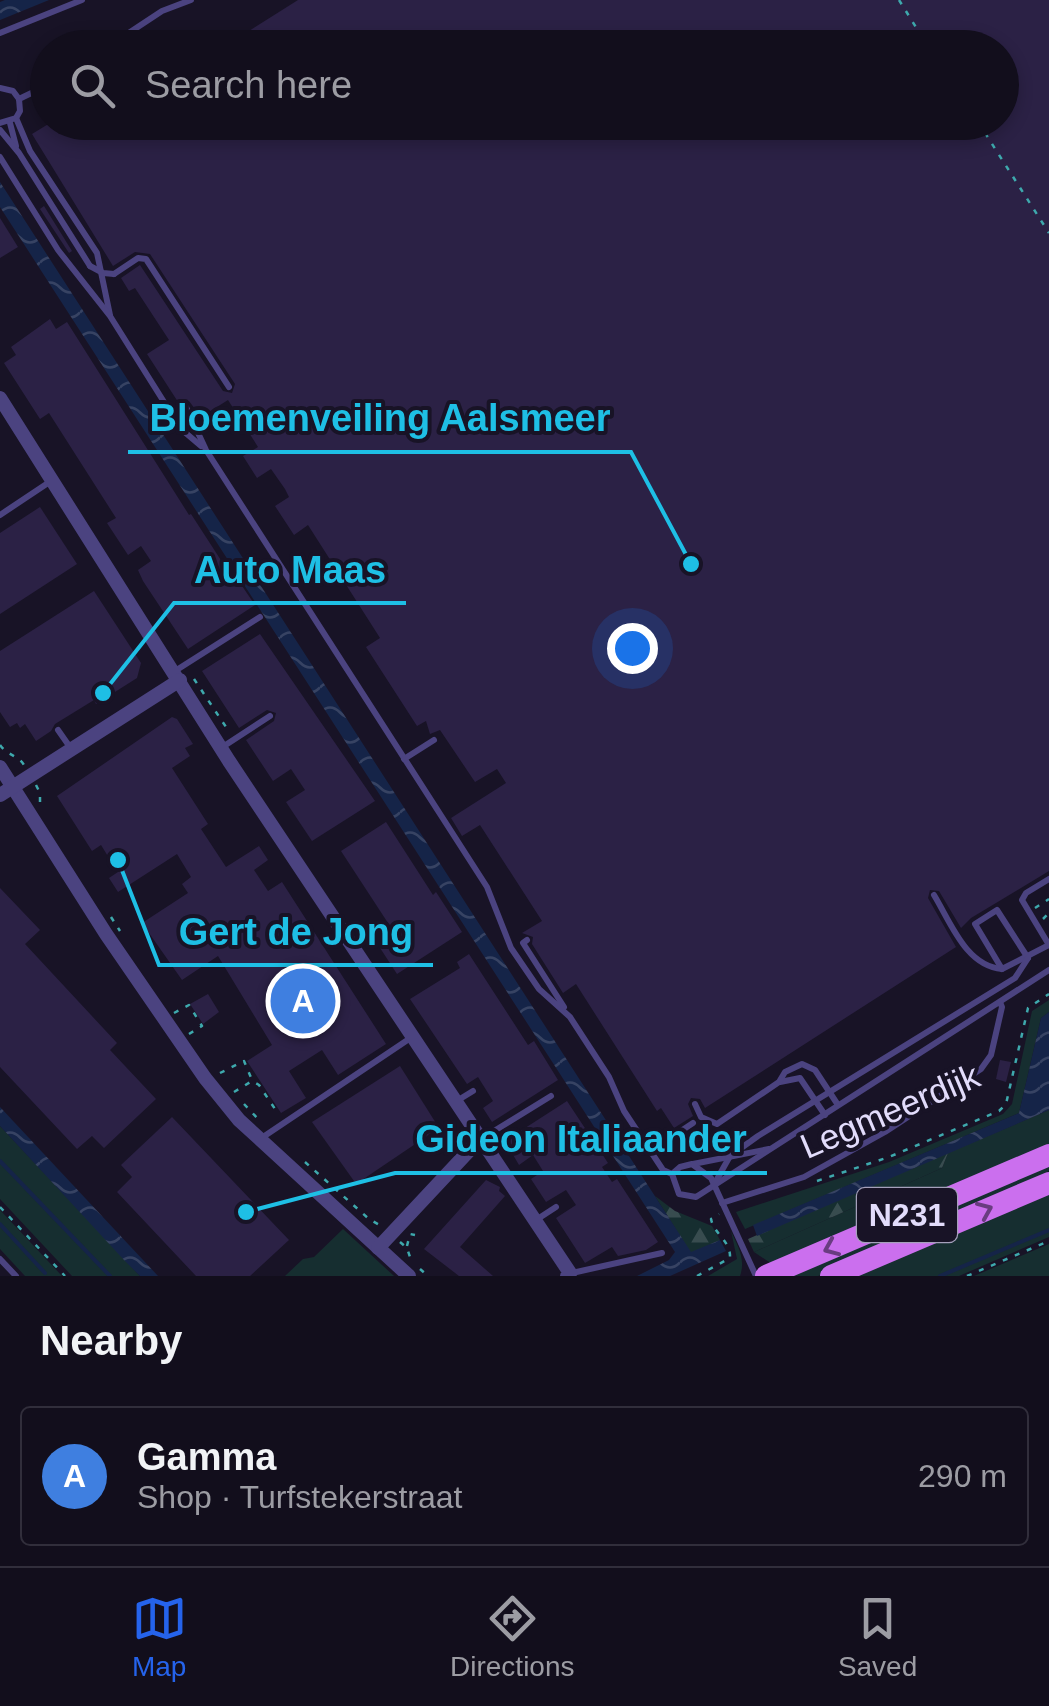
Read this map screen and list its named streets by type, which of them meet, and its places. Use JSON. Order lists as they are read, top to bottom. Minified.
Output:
{"streets":{"main road":["N231"],"path":["Legmeerdijk"]},"places":["Bloemenveiling Aalsmeer","Auto Maas","Gert de Jong","Gideon Italiaander"],"page":{"search":"Search here","pins":"A","heading":"Nearby","list":[{"mark":"A","name":"Gamma","note":"Shop · Turfstekerstraat","value":"290 m"}],"nav":["Map","Directions","Saved"]}}
